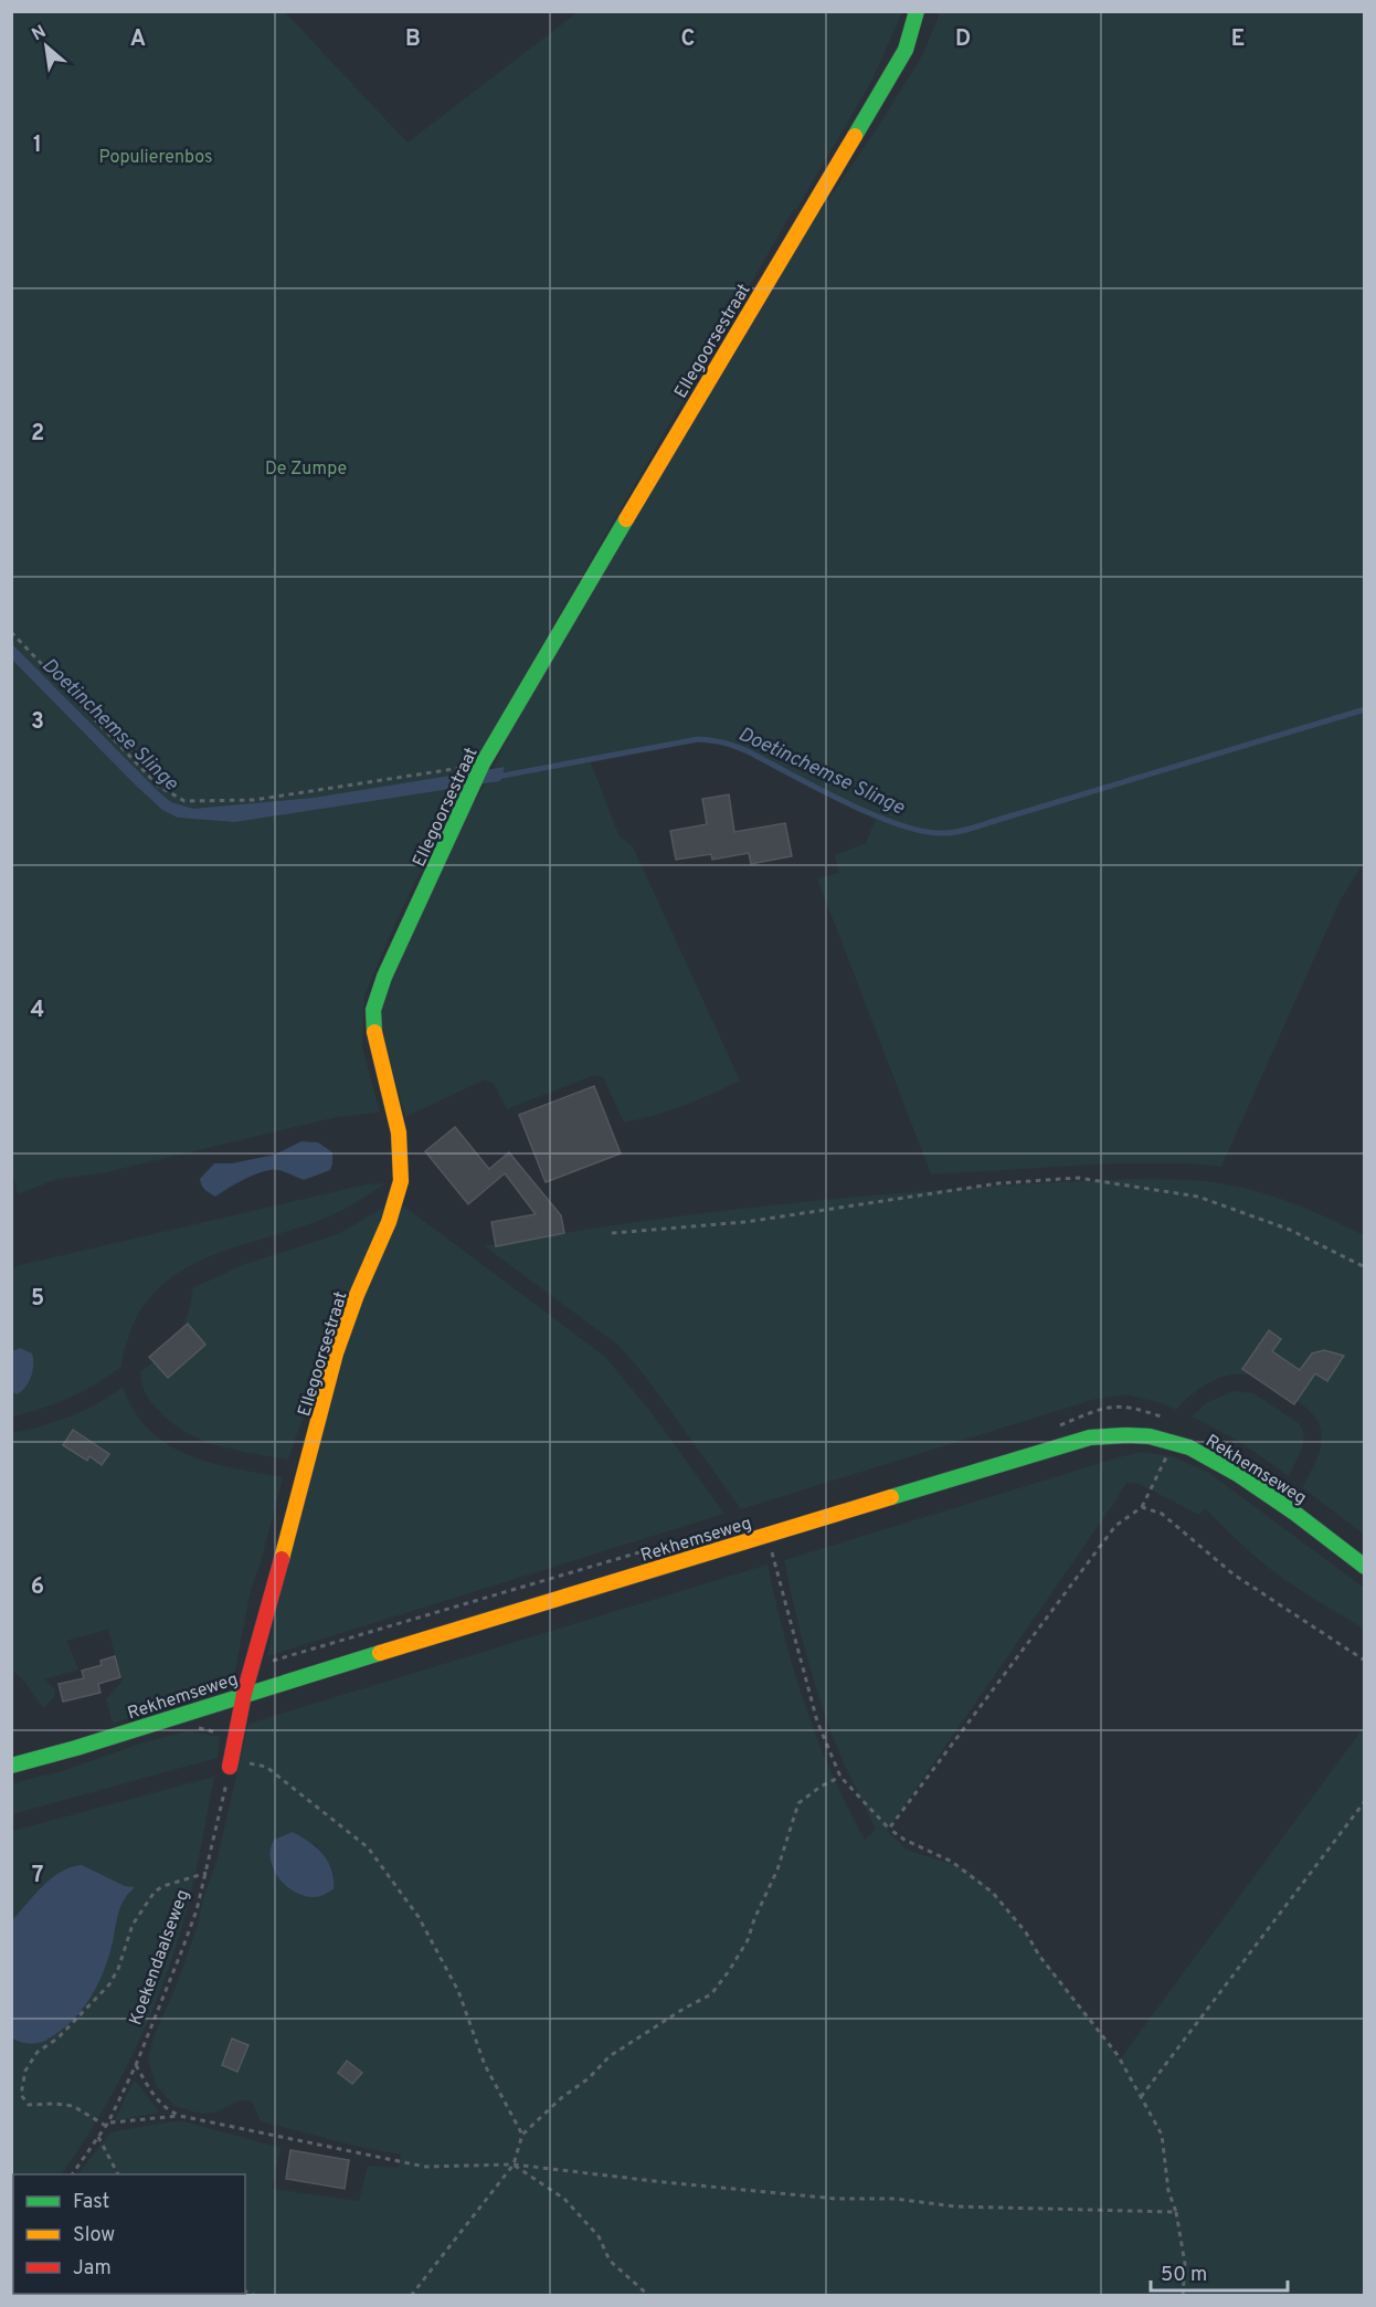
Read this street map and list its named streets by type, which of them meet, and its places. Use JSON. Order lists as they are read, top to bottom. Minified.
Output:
{"streets":{"street":["Ellegoorsestraat","Rekhemseweg"],"path":["Koekendaalseweg"]},"crossings":[["Ellegoorsestraat","Rekhemseweg"]],"water":["Doetinchemse Slinge"],"parks":["Populierenbos","De Zumpe"],"legend":["Fast","Slow","Jam"],"scale_bar":"50 m","north":"top left","grid":{"columns":["A","B","C","D","E"],"rows":["1","2","3","4","5","6","7"]}}
